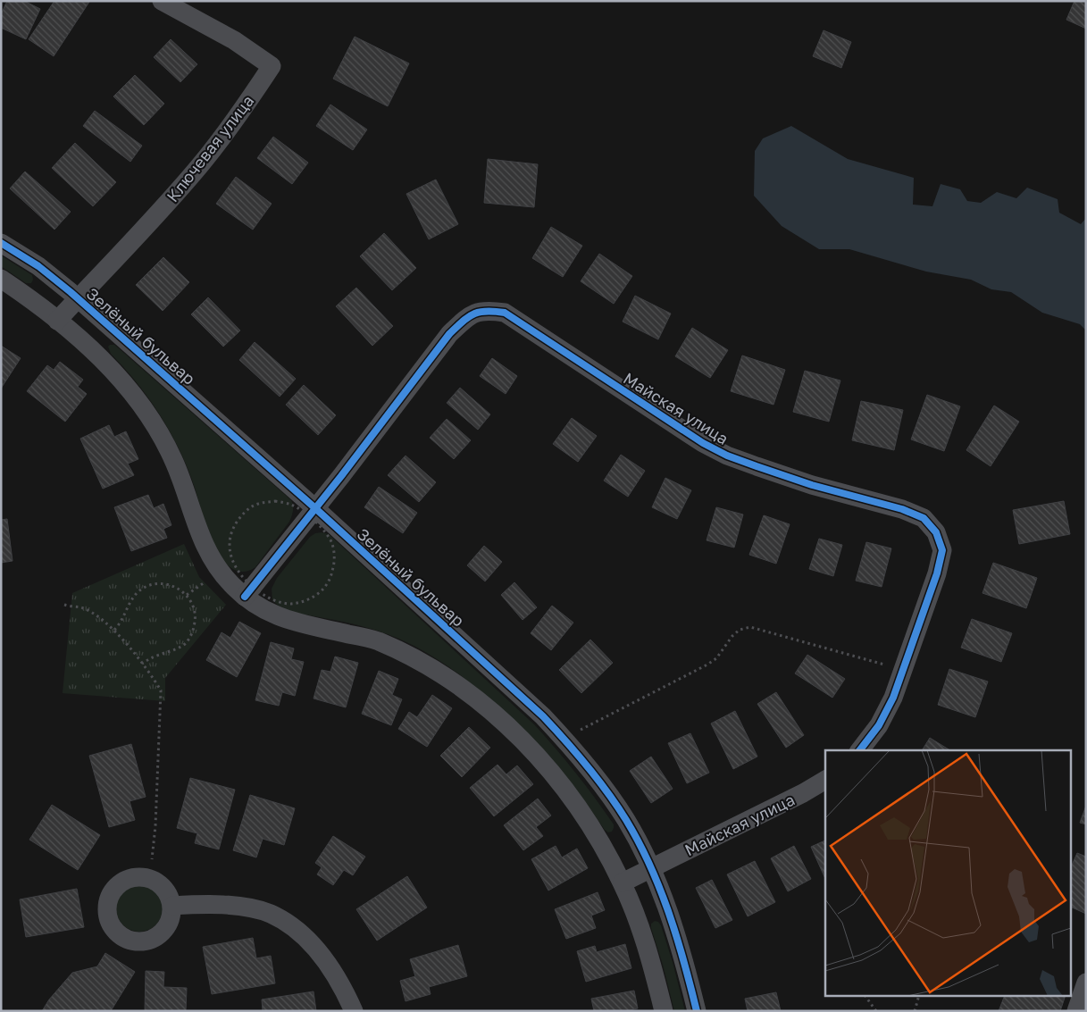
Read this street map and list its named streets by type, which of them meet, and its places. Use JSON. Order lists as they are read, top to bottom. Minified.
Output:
{"streets":{"street":["Ключевая улица","Зелёный бульвар","Майская улица"]},"crossings":[["Ключевая улица","Зелёный бульвар"],["Зелёный бульвар","Майская улица"]]}
